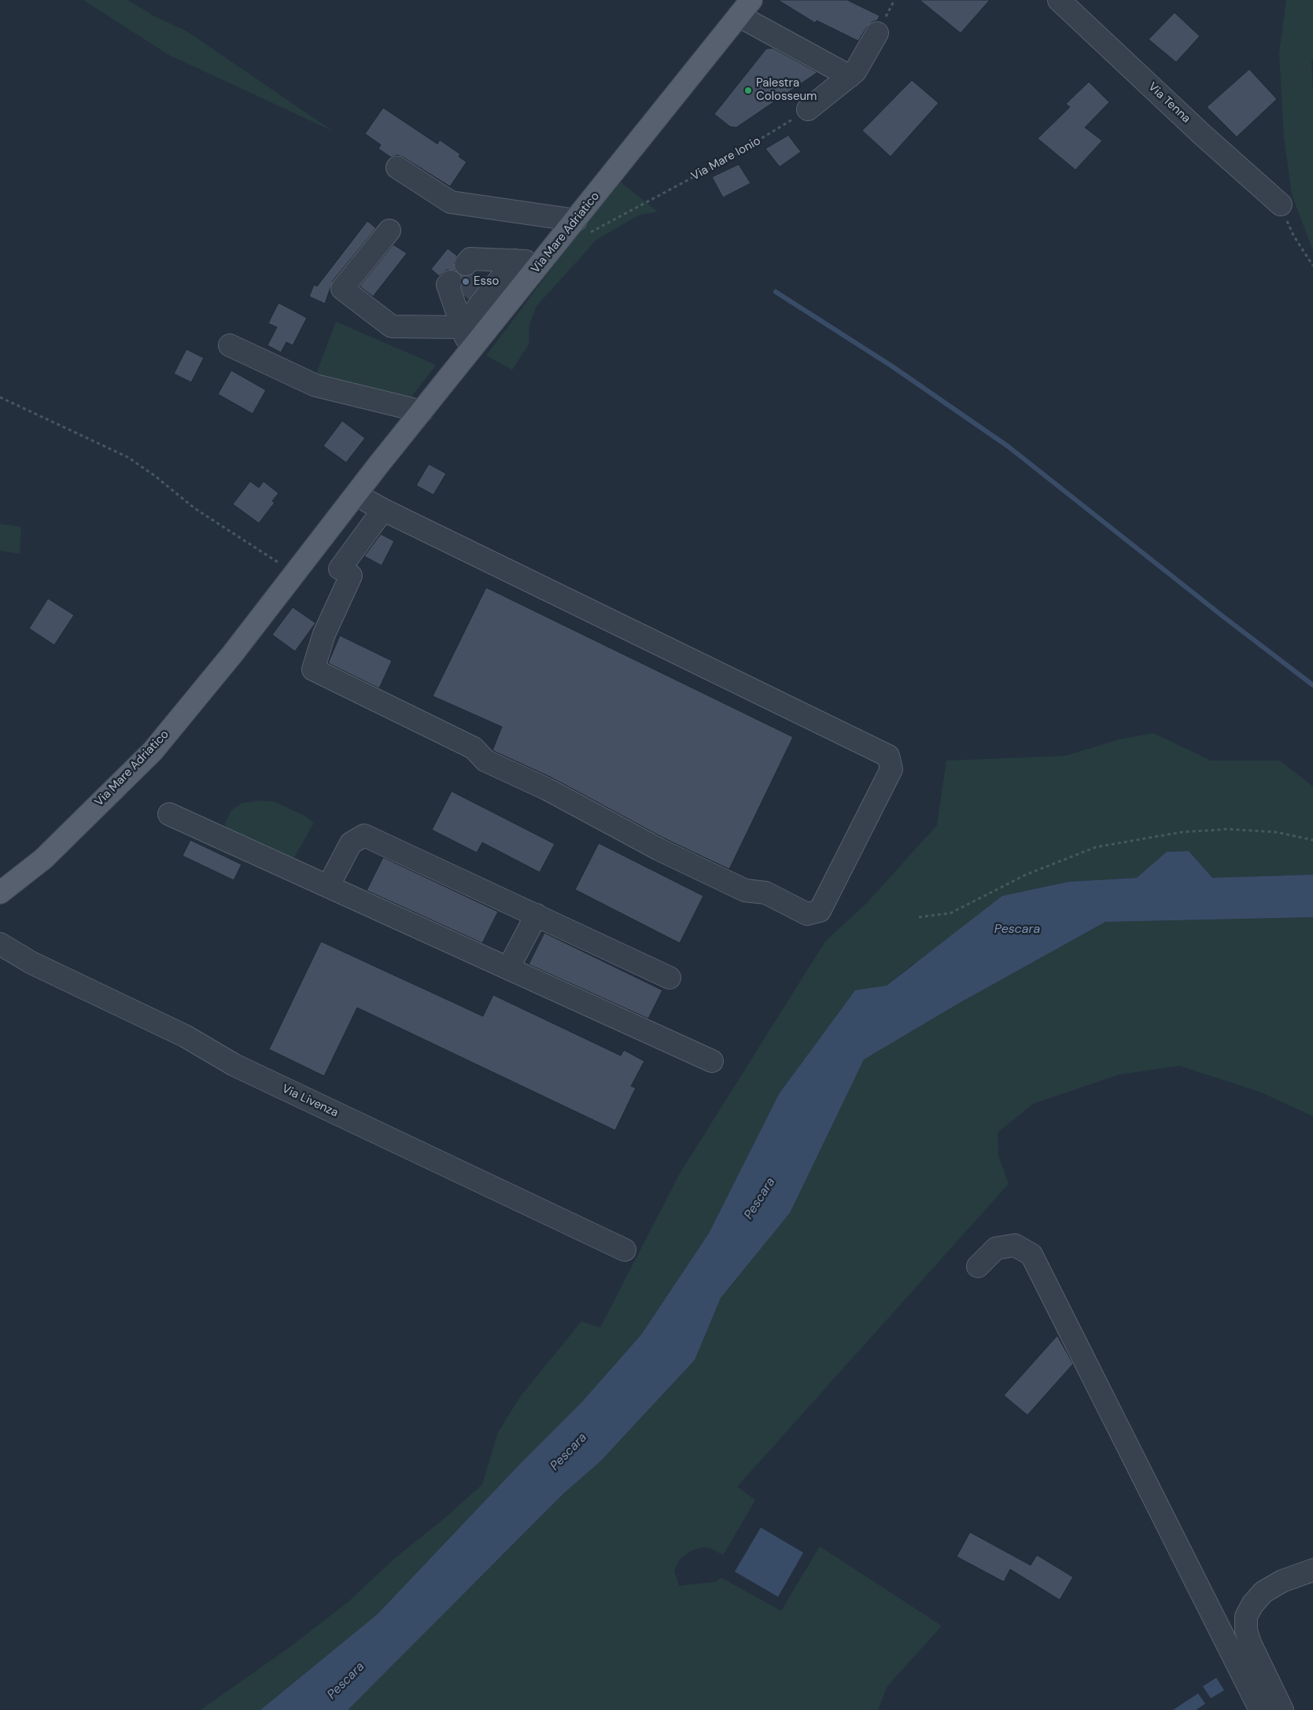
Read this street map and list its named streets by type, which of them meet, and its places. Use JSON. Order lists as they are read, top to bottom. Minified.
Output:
{"streets":{"main road":["Via Mare Adriatico"],"street":["Via Tenna","Via Livenza"],"path":["Via Mare Ionio"]},"crossings":[["Via Mare Ionio","Via Mare Adriatico"]],"water":["Pescara"],"places":["Palestra Colosseum","Esso"]}
